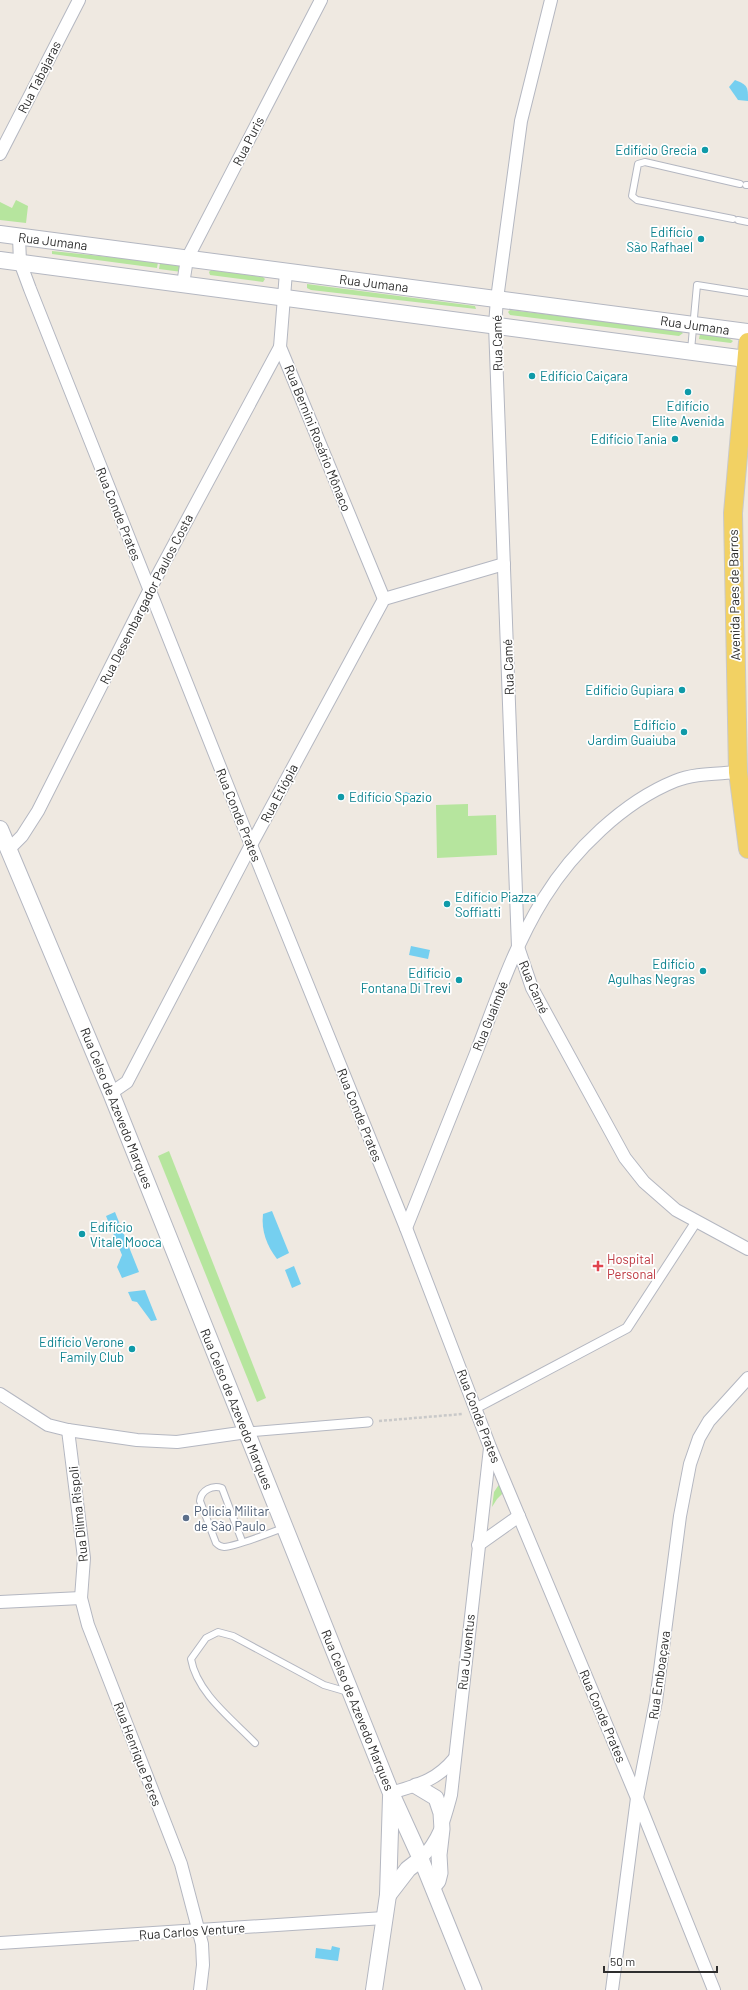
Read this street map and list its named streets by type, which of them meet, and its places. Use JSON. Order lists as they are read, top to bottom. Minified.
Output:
{"streets":{"main road":["Rua Jumana","Avenida Paes de Barros","Rua Celso de Azevedo Marques","Rua Juventus"],"street":["Rua Tabajaras","Rua Puris","Rua Camé","Rua Bernini Rosário Mônaco","Rua Conde Prates","Rua Desembargador Paulos Costa","Rua Etiópia","Rua Guaimbé","Rua Dilma Rispoli","Rua Emboaçava","Rua Henrique Peres","Rua Carlos Venture"]},"crossings":[["Rua Puris","Rua Jumana"],["Rua Jumana","Rua Camé"],["Rua Jumana","Rua Bernini Rosário Mônaco"],["Rua Jumana","Rua Conde Prates"],["Rua Jumana","Avenida Paes de Barros"],["Rua Camé","Rua Guaimbé"],["Rua Bernini Rosário Mônaco","Rua Desembargador Paulos Costa"],["Rua Bernini Rosário Mônaco","Rua Etiópia"],["Rua Conde Prates","Rua Desembargador Paulos Costa"],["Rua Conde Prates","Rua Etiópia"],["Rua Conde Prates","Rua Guaimbé"],["Rua Conde Prates","Rua Juventus"],["Rua Conde Prates","Rua Emboaçava"],["Avenida Paes de Barros","Rua Guaimbé"],["Rua Desembargador Paulos Costa","Rua Celso de Azevedo Marques"],["Rua Etiópia","Rua Celso de Azevedo Marques"],["Rua Celso de Azevedo Marques","Rua Juventus"],["Rua Dilma Rispoli","Rua Henrique Peres"],["Rua Juventus","Rua Carlos Venture"],["Rua Henrique Peres","Rua Carlos Venture"]],"places":{"other":["Edifício Grecia","Edifício São Rafhael","Edifício Caiçara","Edifício Elite Avenida","Edifício Tania","Edifício Gupiara","Edifício Jardim Guaiuba","Edifício Spazio","Edifício Piazza Soffiatti","Edifício Agulhas Negras","Edifício Fontana Di Trevi","Edifício Vitale Mooca","Edifício Verone Family Club","Policia Militar de São Paulo"],"health":["Hospital Personal"]},"scale_bar":"50 m"}
